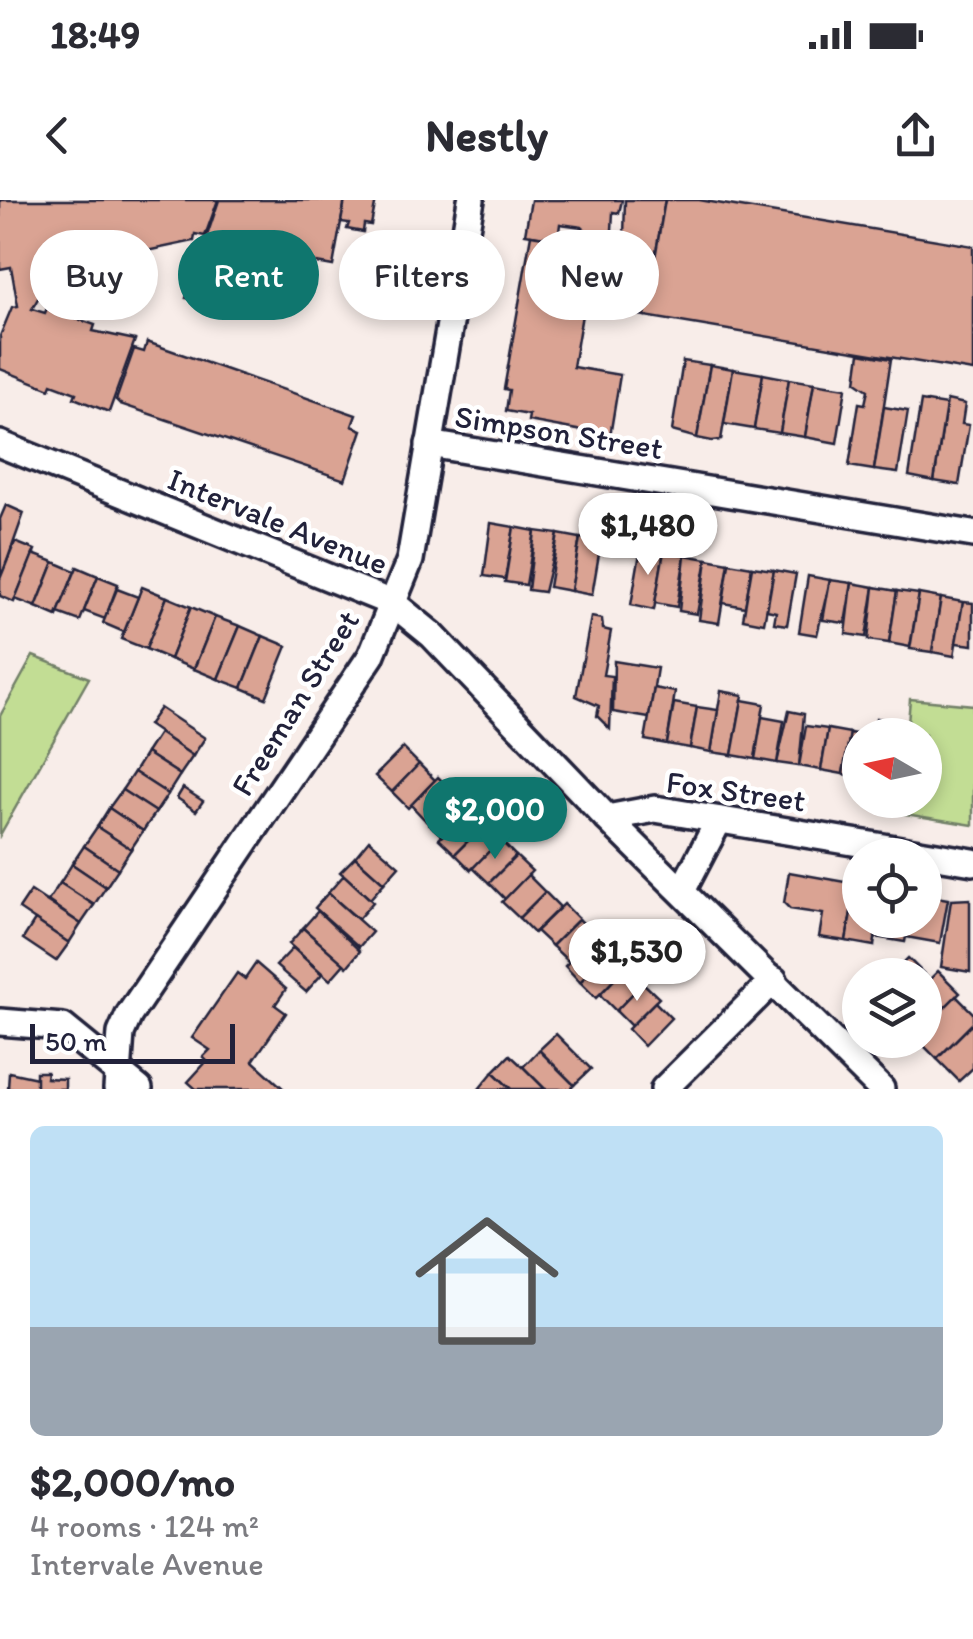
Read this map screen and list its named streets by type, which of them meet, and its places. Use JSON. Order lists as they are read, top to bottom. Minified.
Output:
{"streets":{"street":["Simpson Street","Intervale Avenue","Freeman Street","Fox Street"]},"crossings":[["Simpson Street","Freeman Street"],["Intervale Avenue","Freeman Street"],["Intervale Avenue","Fox Street"]],"scale_bar":"50 m","north":"left","page":{"status":"18:49","header":"Nestly","chip":["Buy","Rent","Filters","New"],"price":["$1,480","$2,000","$1,530"],"scale":"50 m","list":[{"name":"$2,000/mo","note":"4 rooms · 124 m² · Intervale Avenue"}]}}
